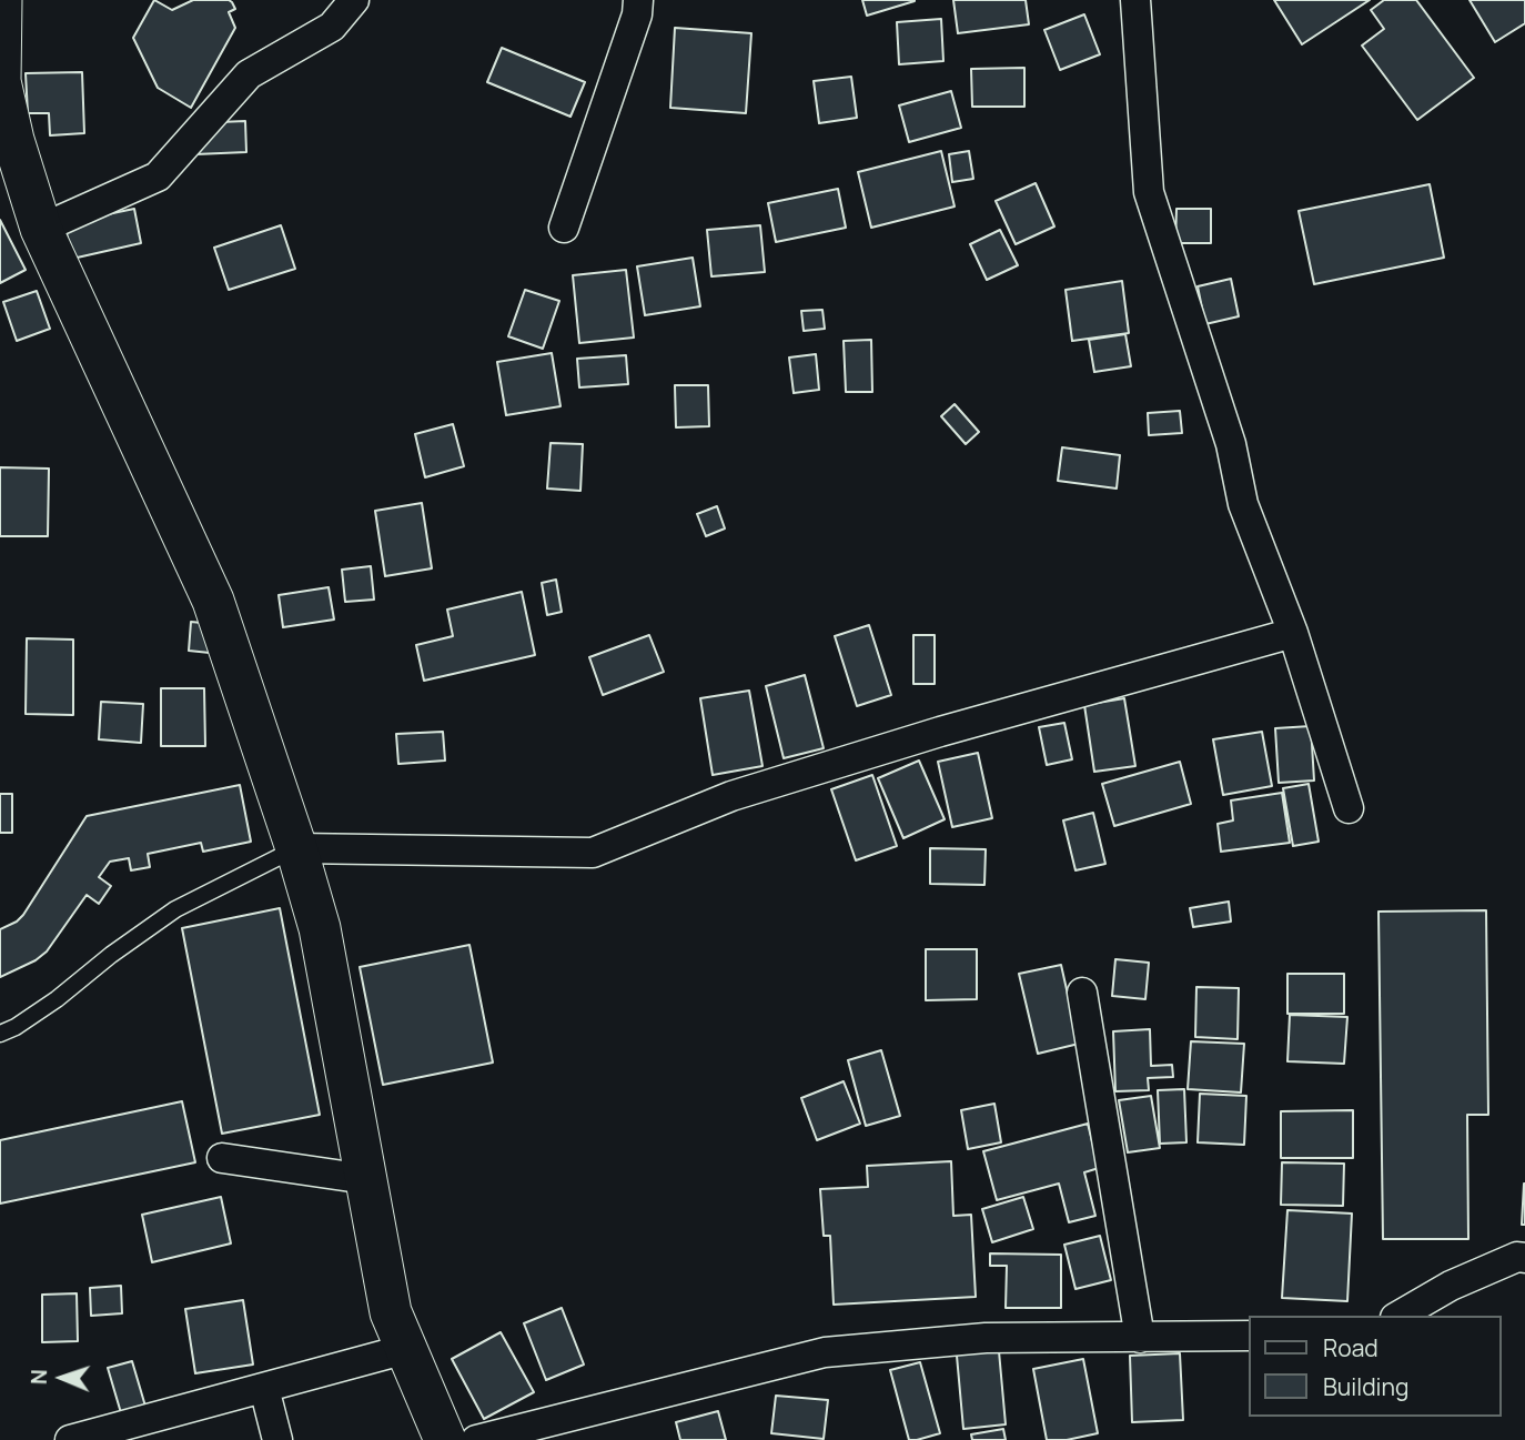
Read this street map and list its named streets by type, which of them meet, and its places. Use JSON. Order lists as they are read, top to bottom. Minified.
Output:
{"legend":["Road","Building"],"north":"left"}
